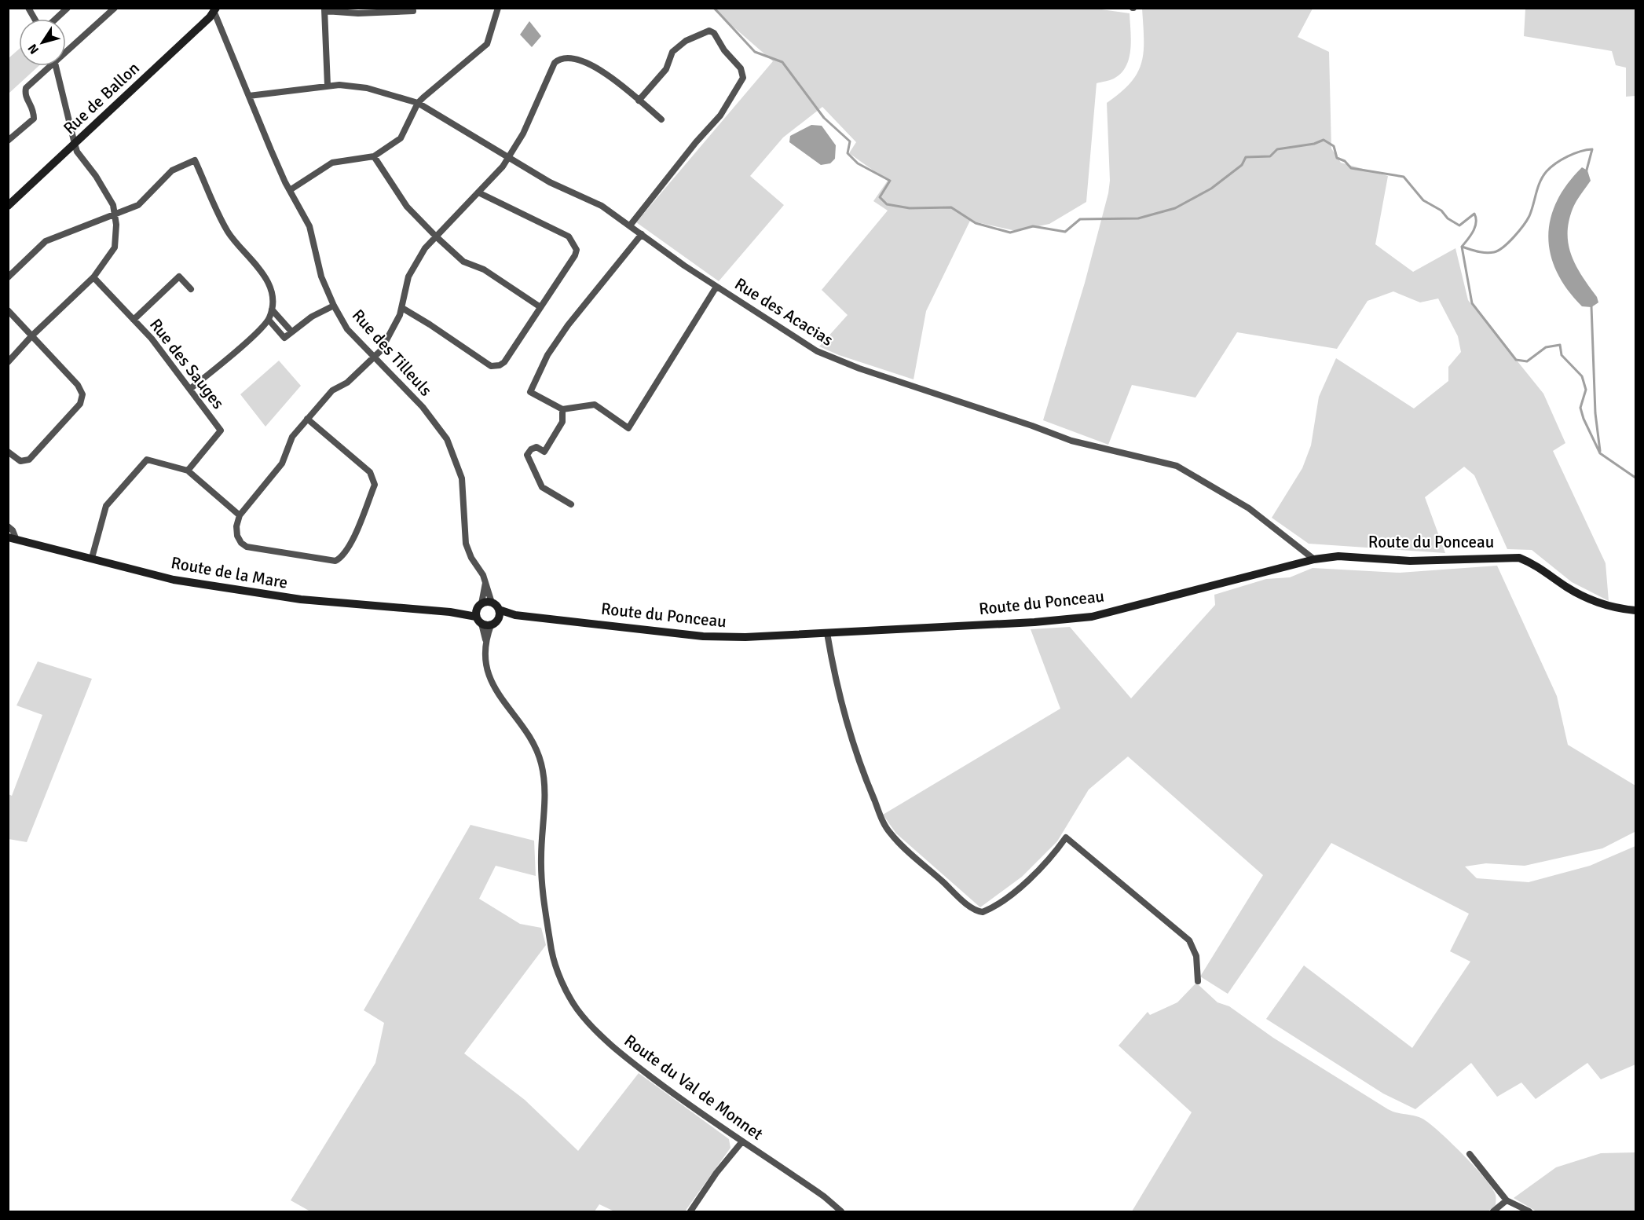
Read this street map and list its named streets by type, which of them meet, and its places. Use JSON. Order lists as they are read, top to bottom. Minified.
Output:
{"streets":{"street":["Rue de Ballon","Rue des Acacias","Rue des Tilleuls","Rue des Sauges","Route du Ponceau","Route de la Mare","Route du Val de Monnet"]},"crossings":[["Rue de Ballon","Rue des Tilleuls"],["Rue des Acacias","Rue des Tilleuls"],["Rue des Acacias","Route du Ponceau"],["Route de la Mare","Route du Val de Monnet"]],"north":"bottom left"}
